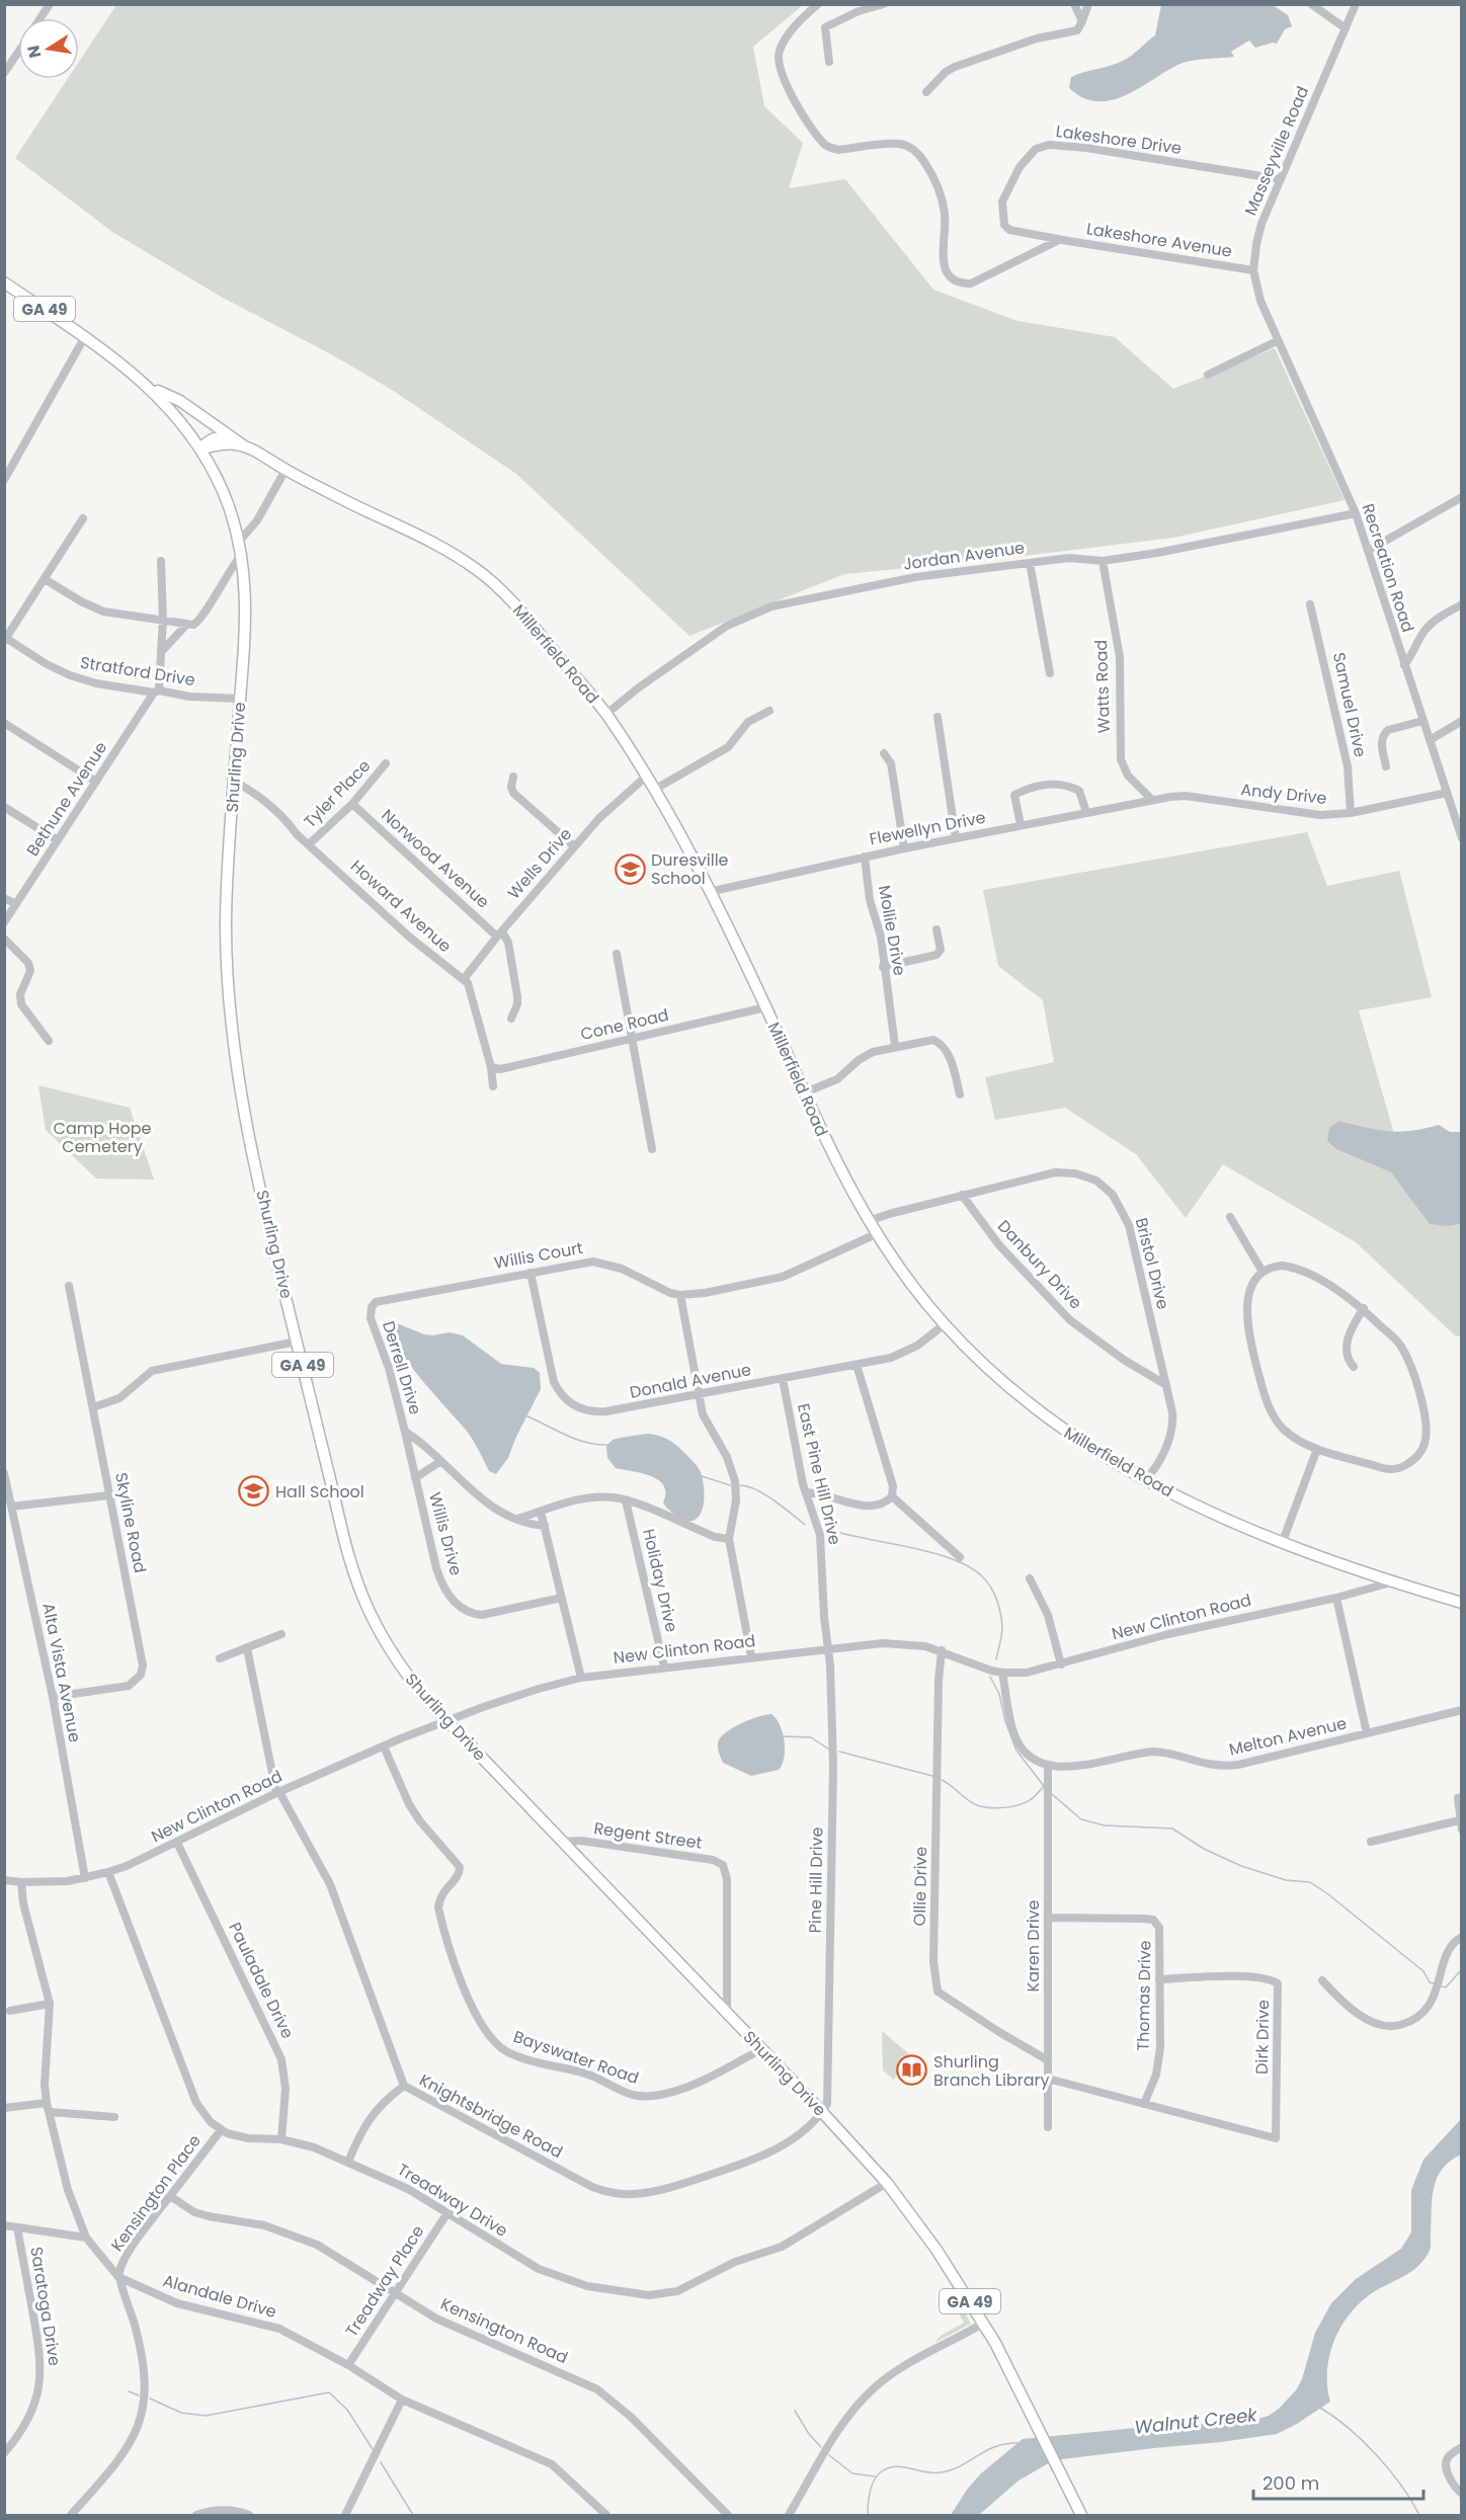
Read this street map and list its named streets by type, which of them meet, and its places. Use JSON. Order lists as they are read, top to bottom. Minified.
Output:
{"streets":{"main road":["GA 49","Millerfield Road","Shurling Drive"],"street":["Lakeshore Drive","Masseyville Road","Lakeshore Avenue","Jordan Avenue","Recreation Road","Stratford Drive","Watts Road","Samuel Drive","Tyler Place","Andy Drive","Bethune Avenue","Flewellyn Drive","Norwood Avenue","Wells Drive","Howard Avenue","Mollie Drive","Cone Road","Willis Court","Bristol Drive","Danbury Drive","Derrell Drive","Donald Avenue","East Pine Hill Drive","Skyline Road","Willis Drive","Holiday Drive","New Clinton Road","Alta Vista Avenue","Melton Avenue","Regent Street","Pine Hill Drive","Ollie Drive","Karen Drive","Pauladale Drive","Thomas Drive","Dirk Drive","Bayswater Road","Knightsbridge Road","Kensington Place","Treadway Drive","Treadway Place","Alandale Drive","Saratoga Drive","Kensington Road"]},"crossings":[["Lakeshore Drive","Masseyville Road"],["Lakeshore Drive","Lakeshore Avenue"],["Masseyville Road","Lakeshore Avenue"],["Masseyville Road","Recreation Road"],["GA 49","Millerfield Road"],["GA 49","Shurling Drive"],["Jordan Avenue","Recreation Road"],["Jordan Avenue","Millerfield Road"],["Jordan Avenue","Watts Road"],["Recreation Road","Andy Drive"],["Millerfield Road","Flewellyn Drive"],["Millerfield Road","Wells Drive"],["Millerfield Road","Cone Road"],["Millerfield Road","Willis Court"],["Millerfield Road","Bristol Drive"],["Millerfield Road","Donald Avenue"],["Millerfield Road","New Clinton Road"],["Stratford Drive","Shurling Drive"],["Stratford Drive","Bethune Avenue"],["Watts Road","Andy Drive"],["Watts Road","Flewellyn Drive"],["Samuel Drive","Andy Drive"],["Shurling Drive","Howard Avenue"],["Shurling Drive","New Clinton Road"],["Shurling Drive","Regent Street"],["Shurling Drive","Pine Hill Drive"],["Shurling Drive","Bayswater Road"],["Shurling Drive","Knightsbridge Road"],["Shurling Drive","Treadway Drive"],["Tyler Place","Norwood Avenue"],["Tyler Place","Howard Avenue"],["Andy Drive","Flewellyn Drive"],["Flewellyn Drive","Mollie Drive"],["Norwood Avenue","Wells Drive"],["Wells Drive","Howard Avenue"],["Willis Court","Derrell Drive"],["Willis Court","Donald Avenue"],["Bristol Drive","Danbury Drive"],["Derrell Drive","Willis Drive"],["Donald Avenue","East Pine Hill Drive"],["East Pine Hill Drive","New Clinton Road"],["East Pine Hill Drive","Pine Hill Drive"],["Skyline Road","Alta Vista Avenue"],["Holiday Drive","New Clinton Road"],["New Clinton Road","Alta Vista Avenue"],["New Clinton Road","Pine Hill Drive"],["New Clinton Road","Ollie Drive"],["New Clinton Road","Pauladale Drive"],["New Clinton Road","Bayswater Road"],["New Clinton Road","Knightsbridge Road"],["New Clinton Road","Alandale Drive"],["Melton Avenue","Karen Drive"],["Pine Hill Drive","Knightsbridge Road"],["Ollie Drive","Karen Drive"],["Karen Drive","Thomas Drive"],["Pauladale Drive","Treadway Drive"],["Thomas Drive","Dirk Drive"],["Kensington Place","Treadway Drive"],["Kensington Place","Alandale Drive"],["Kensington Place","Kensington Road"],["Treadway Drive","Treadway Place"],["Treadway Place","Alandale Drive"],["Treadway Place","Kensington Road"]],"water":["Walnut Creek"],"parks":["Camp Hope Cemetery"],"places":{"school or university":["Duresville School","Hall School"],"library":["Shurling Branch Library"]},"scale_bar":"200 m","north":"left"}
